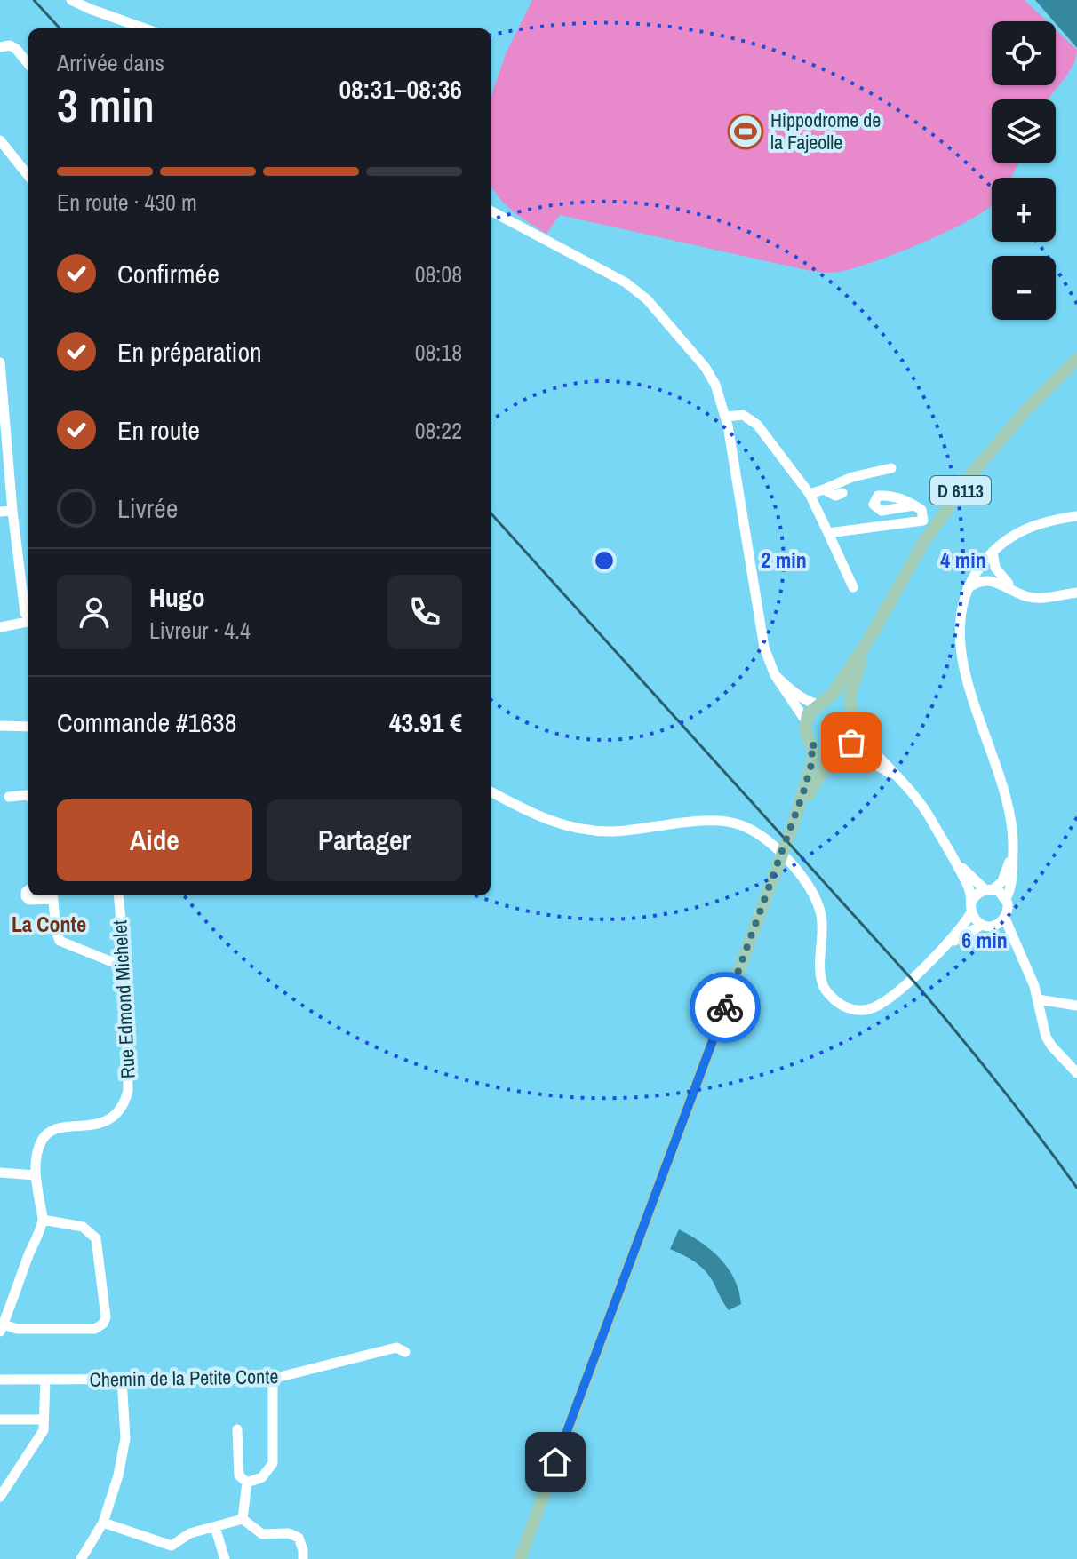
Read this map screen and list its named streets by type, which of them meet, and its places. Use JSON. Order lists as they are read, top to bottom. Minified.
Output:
{"streets":{"main road":["D 6113"],"street":["Rue Edmond Michelet","Chemin de la Petite Conte"]},"districts":["La Conte"],"places":{"sports":["Hippodrome de la Fajeolle"]},"page":{"map_buttons":["+","−"],"heading":["3 min","Arrivée dans","08:31–08:36"],"panel":["Hugo","Livreur · 4.4","Commande #1638","43.91 €"],"bar":"En route · 430 m","list":[["Confirmée","08:08"],["En préparation","08:18"],["En route","08:22"],"Livrée"],"buttons":["Aide","Partager"]},"rings":["2 min","4 min","6 min"]}
